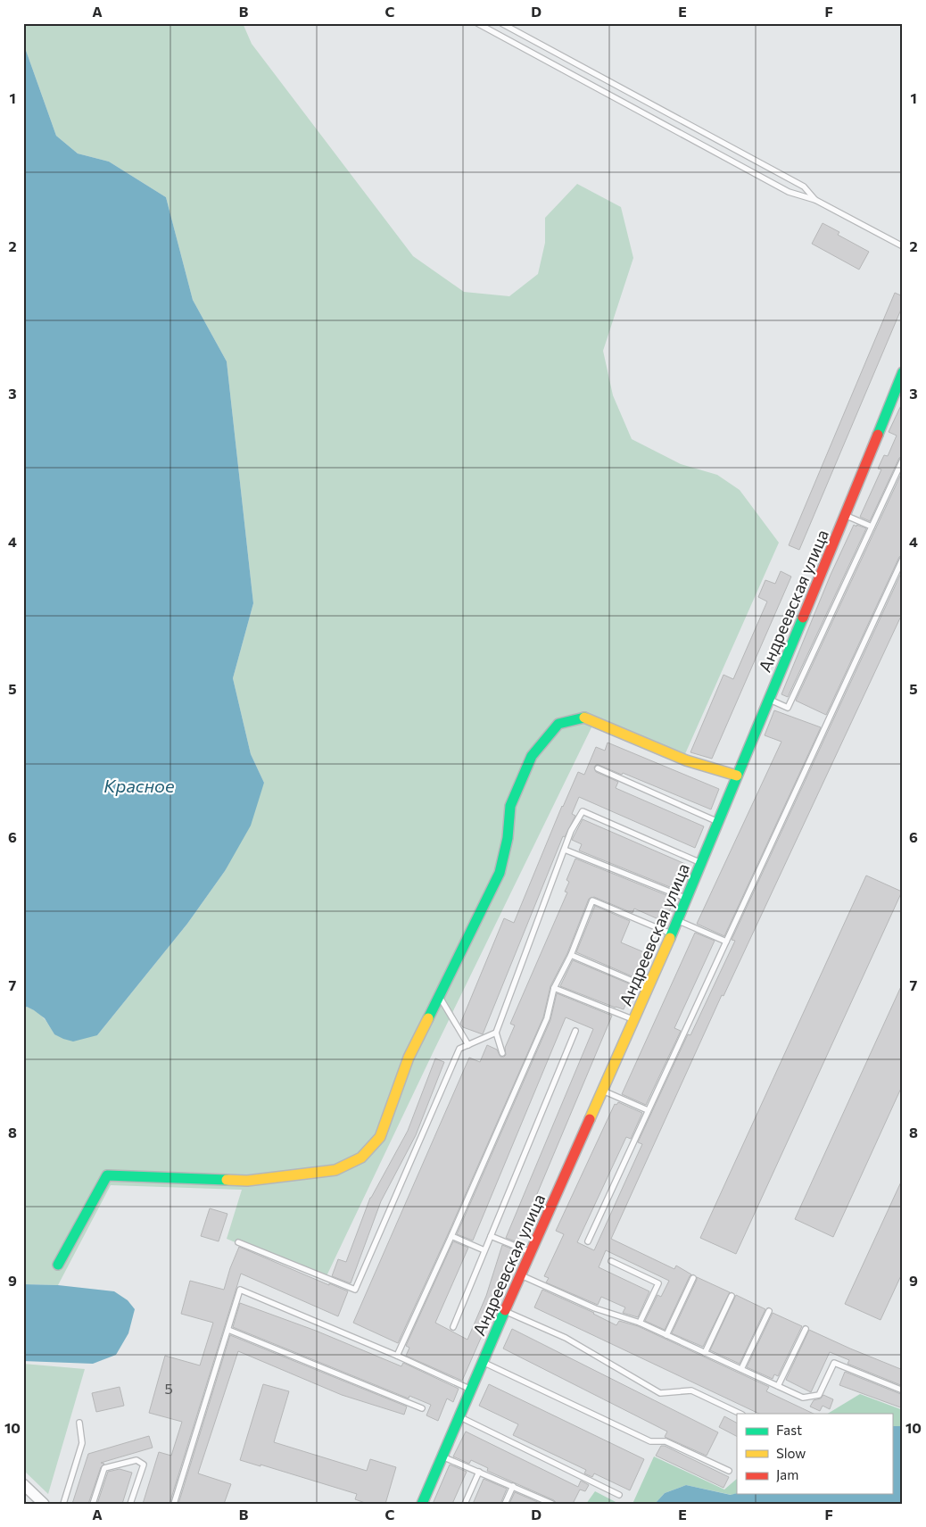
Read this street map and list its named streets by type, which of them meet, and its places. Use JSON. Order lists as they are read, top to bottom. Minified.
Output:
{"streets":{"street":["Андреевская улица"]},"water":["Красное"],"house_numbers":["5"],"legend":["Fast","Slow","Jam"],"grid":{"columns":["A","B","C","D","E","F"],"rows":["1","2","3","4","5","6","7","8","9","10"]}}
